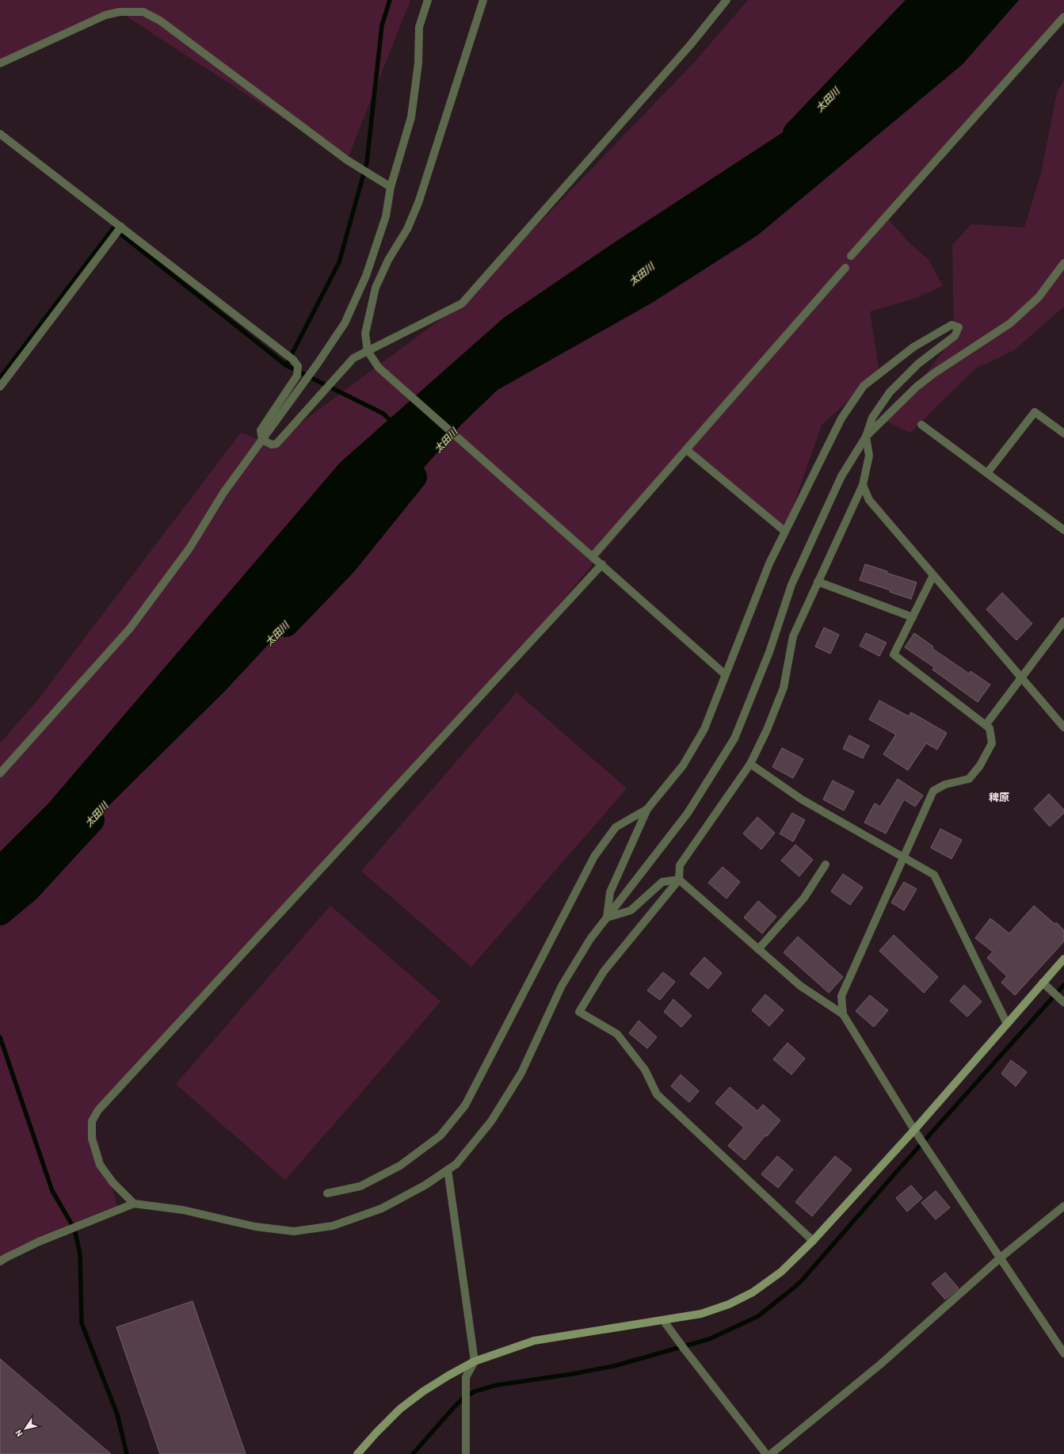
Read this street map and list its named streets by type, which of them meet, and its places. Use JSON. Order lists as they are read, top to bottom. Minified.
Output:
{"districts":["稗原"],"water":["太田川"],"north":"bottom left"}
